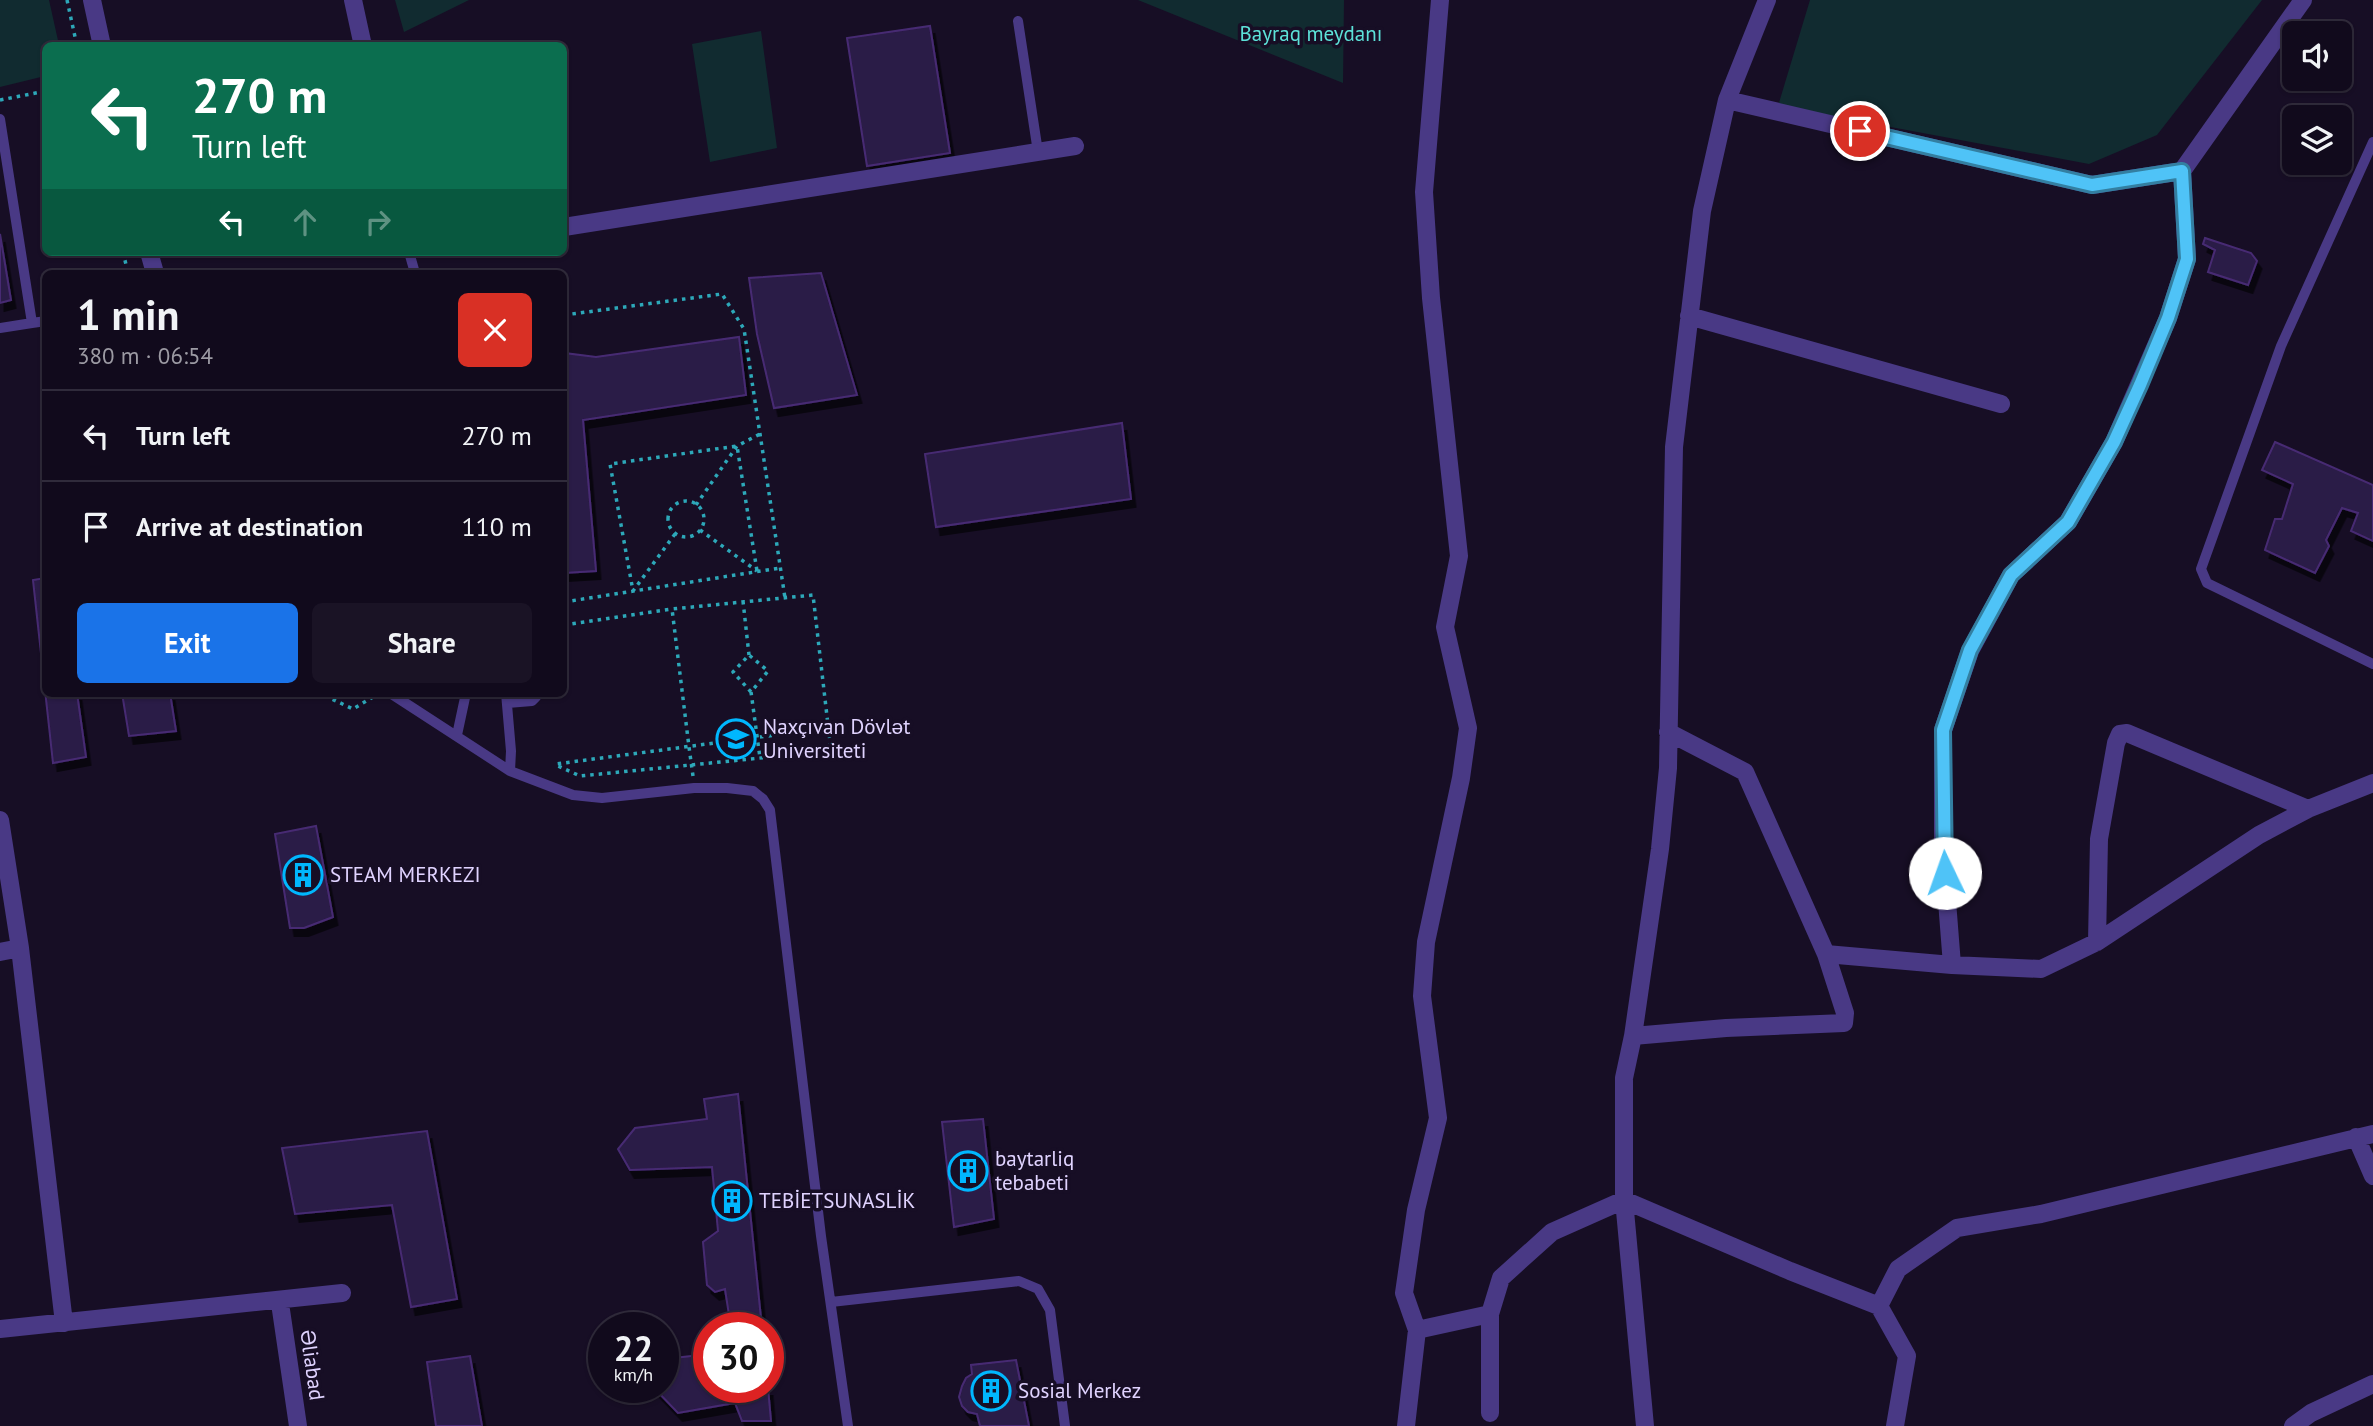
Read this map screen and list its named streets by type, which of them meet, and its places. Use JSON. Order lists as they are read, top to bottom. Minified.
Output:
{"streets":{"street":["Əliabad"]},"parks":["Bayraq meydanı"],"places":{"school or university":["Naxçıvan Dövlət Universiteti"],"building":["STEAM MERKEZI","baytarliq tebabeti","TEBİETSUNASLİK","Sosial Merkez"]},"page":{"turn":["270 m","Turn left"],"heading":["1 min","380 m · 06:54"],"list":[{"name":"Turn left","value":"270 m"},{"name":"Arrive at destination","value":"110 m"}],"buttons":["Exit","Share"],"speed":"22 km/h","limit":"30"}}
